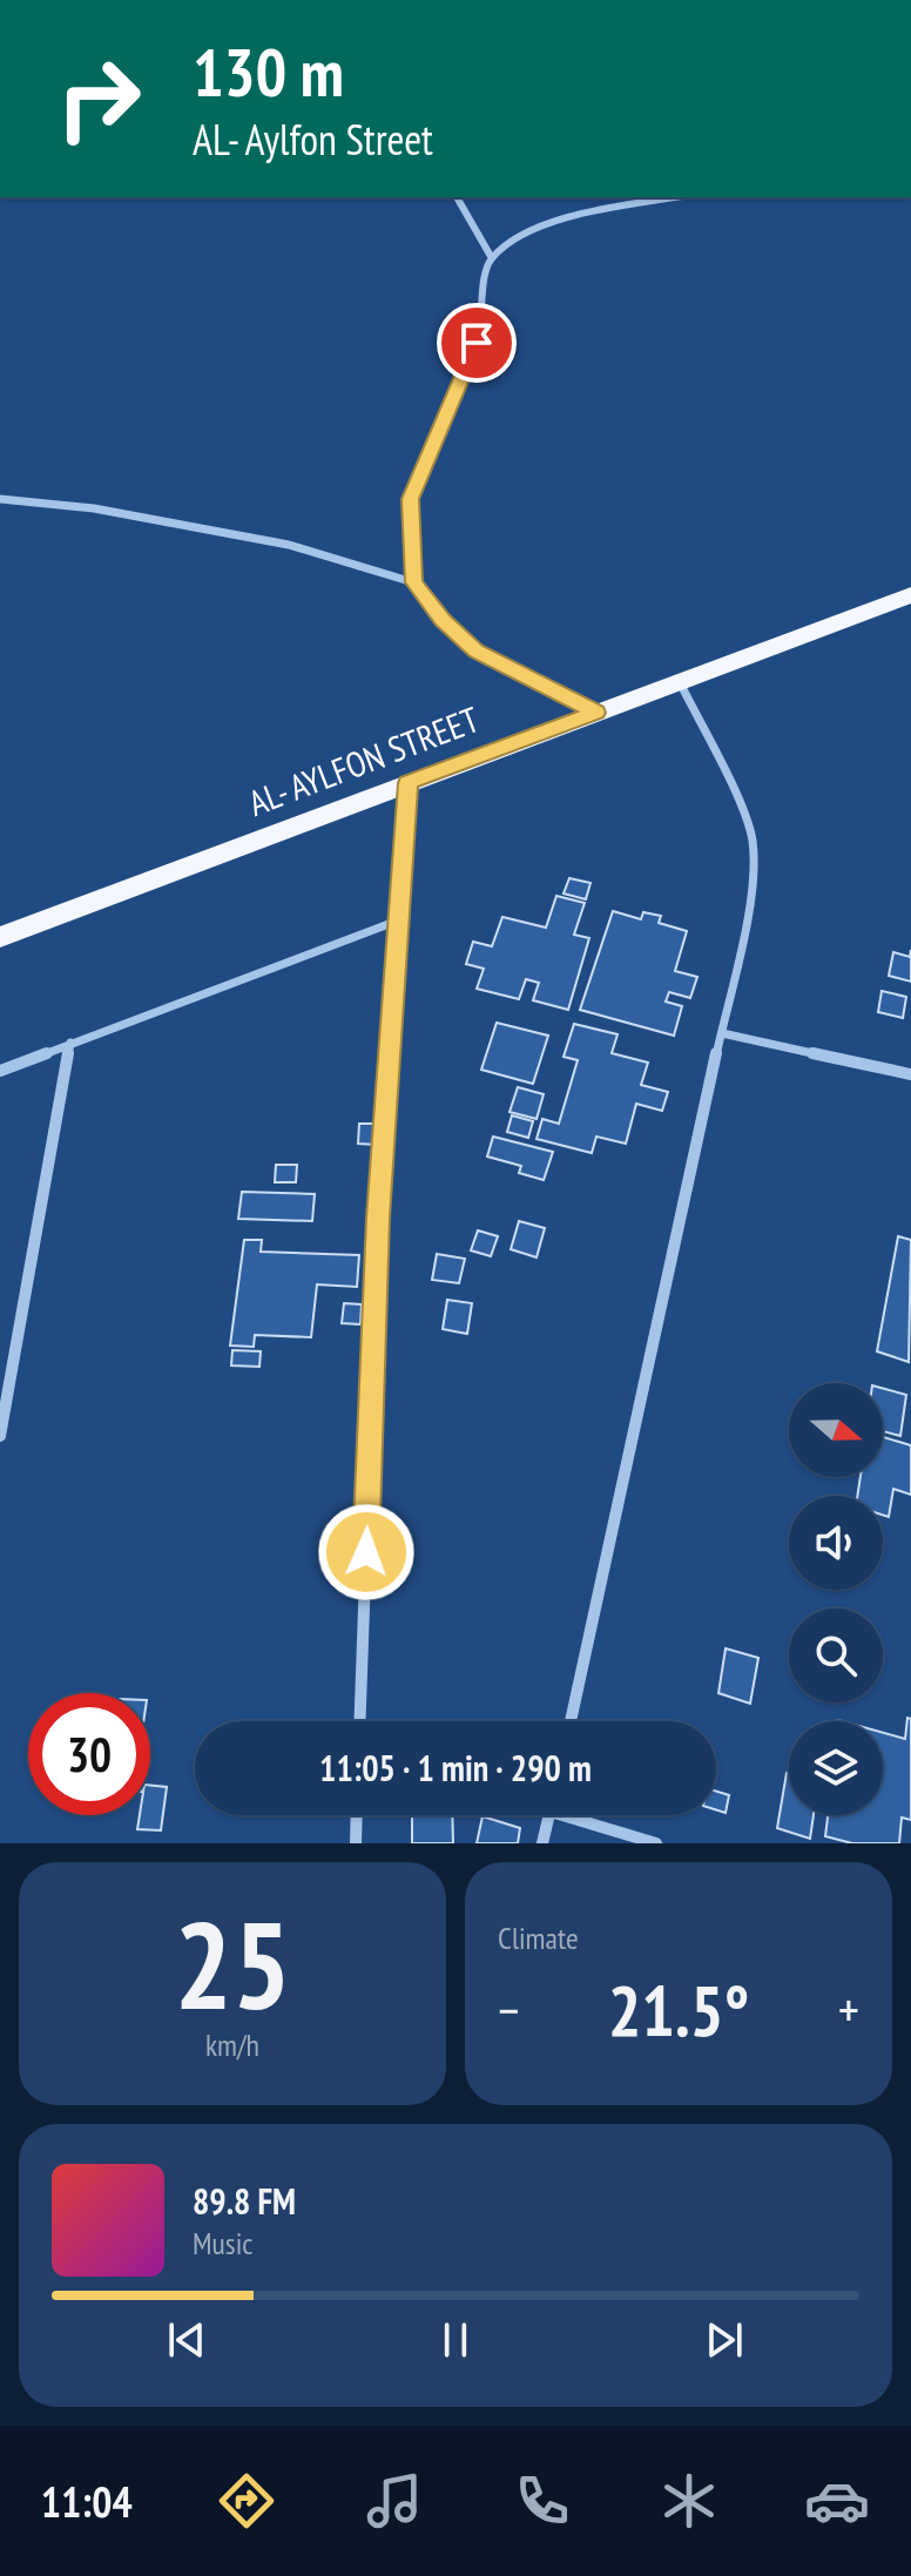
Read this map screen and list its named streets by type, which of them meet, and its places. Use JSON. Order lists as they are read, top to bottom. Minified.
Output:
{"streets":{"highway":["AL- AYLFON STREET"]},"north":"right","page":{"turn":["130 m","AL- Aylfon Street"],"limit":"30","trip":"11:05 · 1 min · 290 m","tile":[["25","km/h"],"Climate"],"heat":["−","21.5°","+"],"song":["89.8 FM","Music"],"tabs":"11:04"}}
